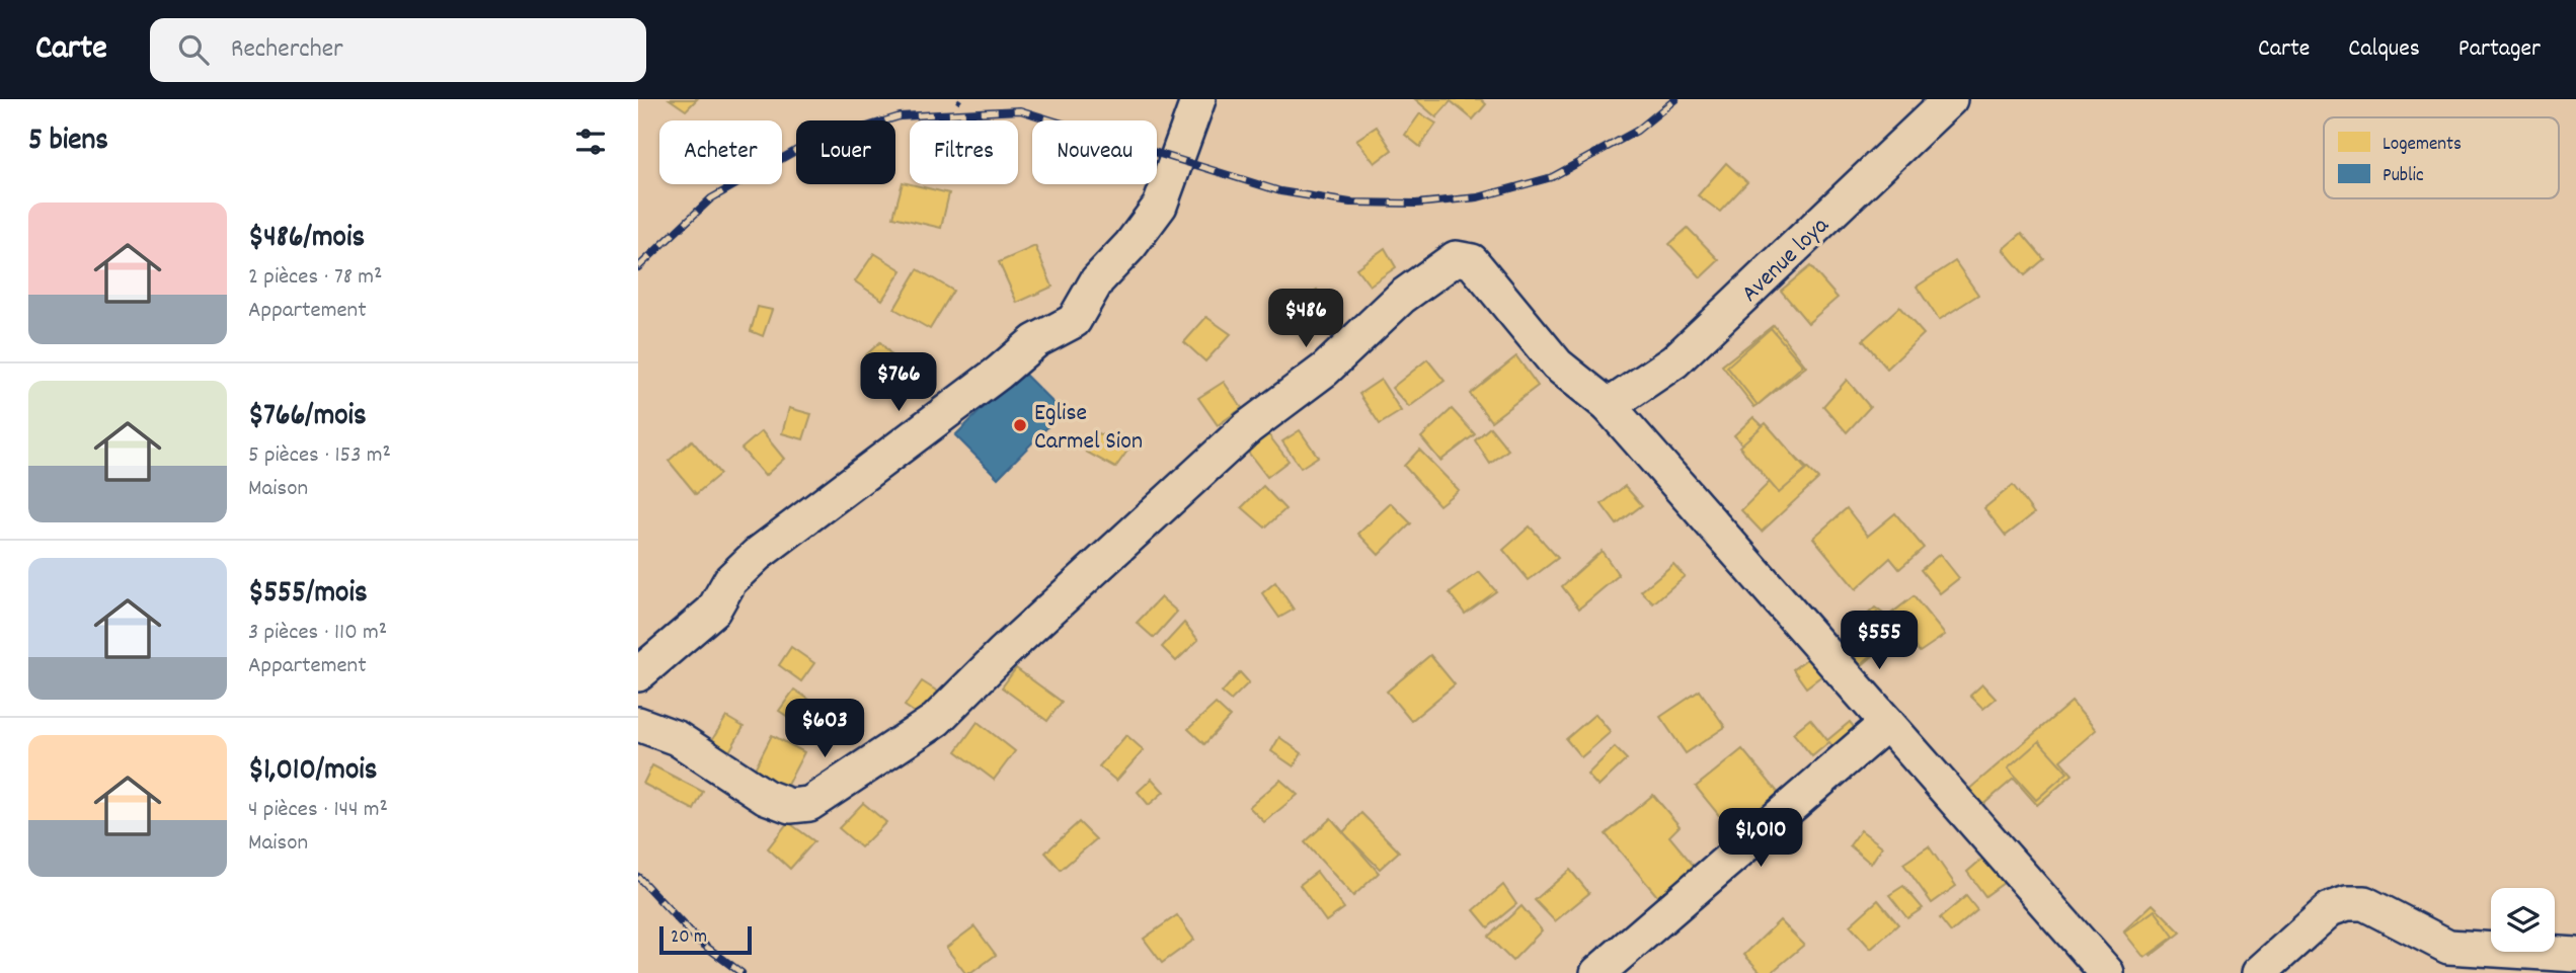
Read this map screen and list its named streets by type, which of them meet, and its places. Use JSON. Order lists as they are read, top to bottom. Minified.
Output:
{"streets":{"street":["Avenue loya"]},"places":["Eglise Carmel Sion"],"legend":["Logements","Public"],"scale_bar":"20 m","page":{"header":"Carte","search":"Rechercher","nav":["Carte","Calques","Partager"],"heading":"5 biens","chip":["Acheter","Louer","Filtres","Nouveau"],"list":[{"name":"$486/mois","note":"2 pièces · 78 m² · Appartement"},{"name":"$766/mois","note":"5 pièces · 153 m² · Maison"},{"name":"$555/mois","note":"3 pièces · 110 m² · Appartement"},{"name":"$1,010/mois","note":"4 pièces · 144 m² · Maison"}],"price":["$486","$766","$555","$603","$1,010"],"scale":"20 m"}}
